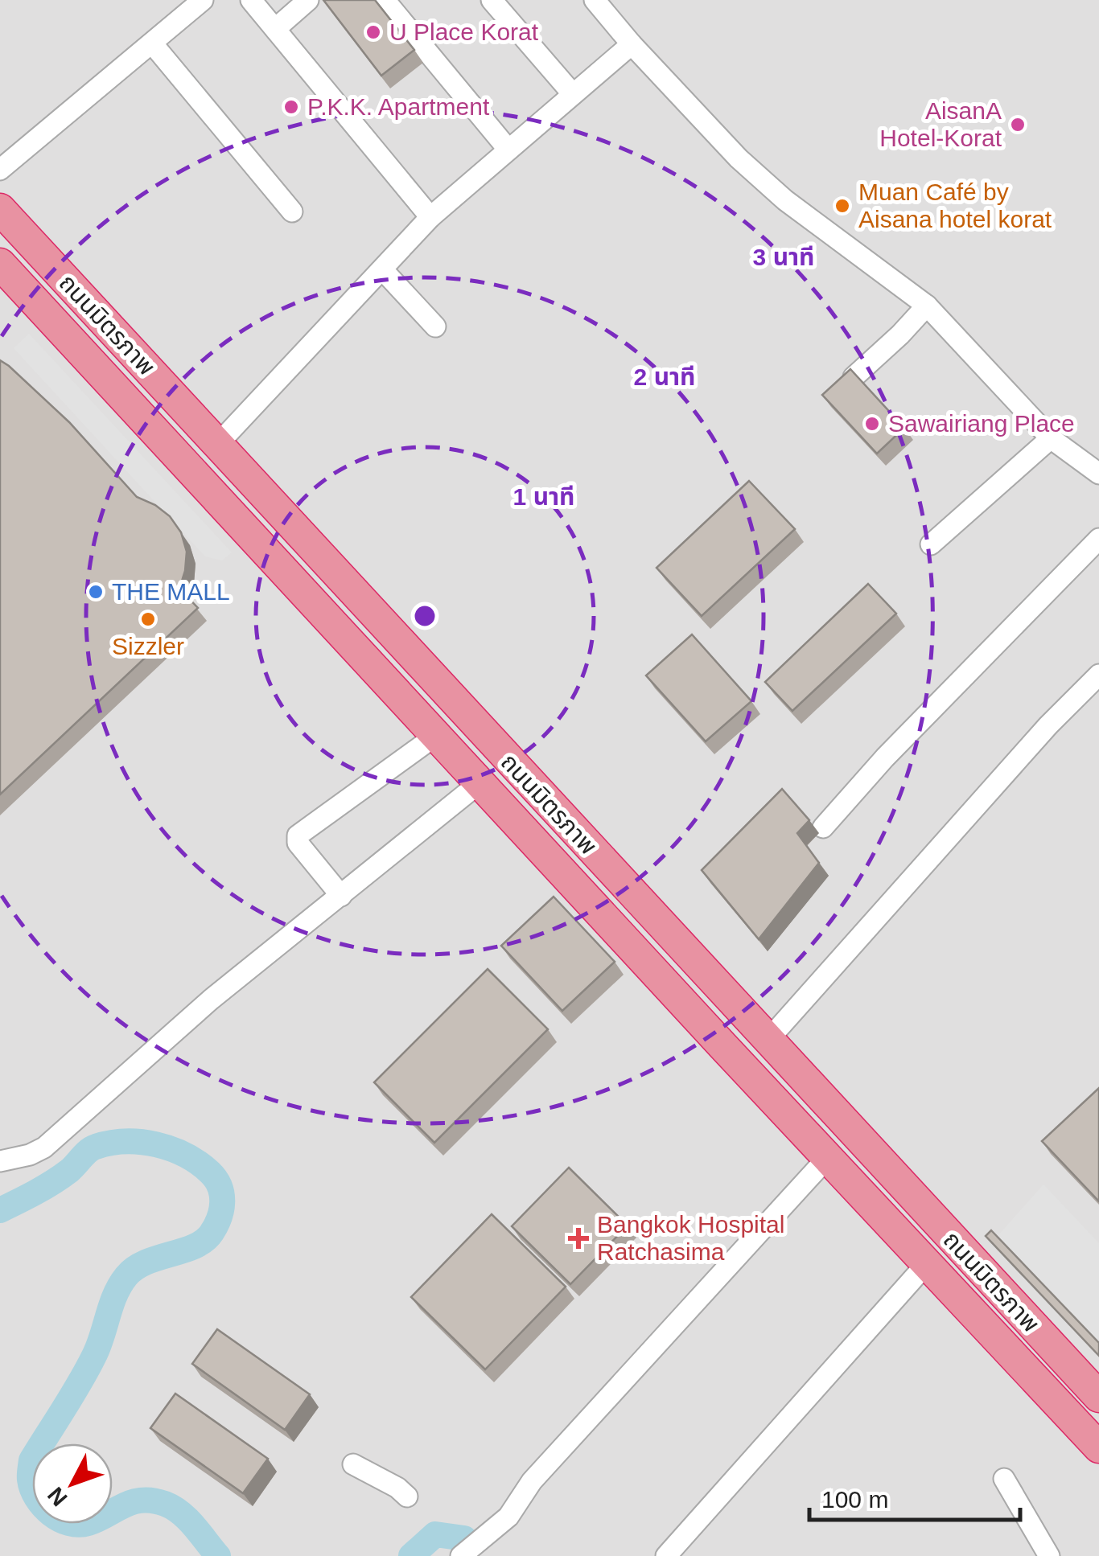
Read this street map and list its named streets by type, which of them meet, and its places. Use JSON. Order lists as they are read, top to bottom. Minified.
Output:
{"streets":{"highway":["ถนนมิตรภาพ"]},"places":{"other":["U Place Korat","P.K.K. Apartment","AisanA Hotel-Korat","Muan Café by Aisana hotel korat","Sawairiang Place","THE MALL","Sizzler"],"health":["Bangkok Hospital Ratchasima"]},"scale_bar":"100 m","north":"bottom left","rings":["3 นาที","2 นาที","1 นาที"]}
